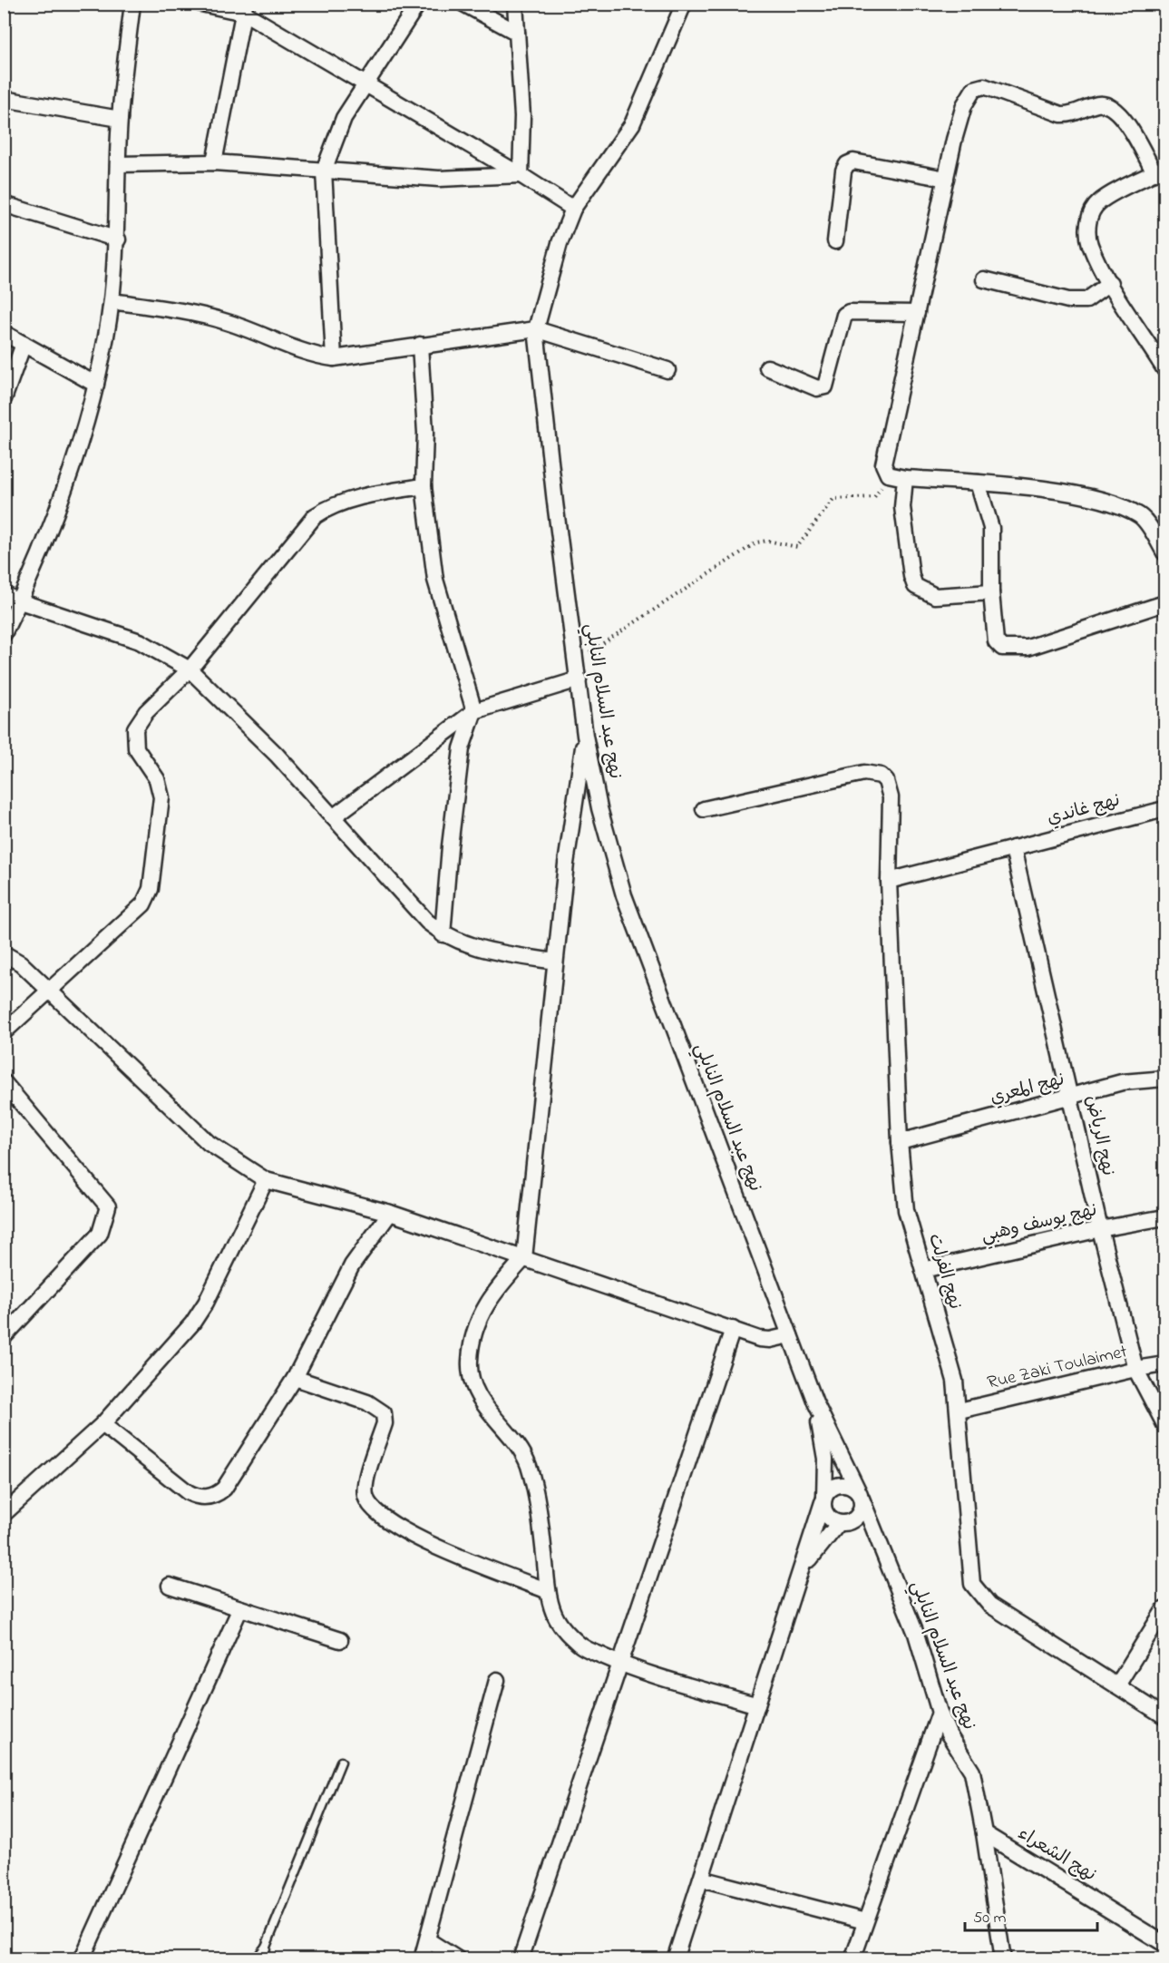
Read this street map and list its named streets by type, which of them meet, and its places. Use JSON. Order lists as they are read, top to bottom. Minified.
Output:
{"streets":{"street":["نهج عبد السلام النابلي","نهج غاندي","نهج المعري","نهج الرياض","نهج يوسف وهبي","نهج الفرلت","Rue Zaki Toulaimet","نهج الشعراء"]},"crossings":[["نهج عبد السلام النابلي","نهج الشعراء"],["نهج غاندي","نهج الرياض"],["نهج غاندي","نهج الفرلت"],["نهج المعري","نهج الرياض"],["نهج المعري","نهج الفرلت"],["نهج الرياض","نهج يوسف وهبي"],["نهج الرياض","Rue Zaki Toulaimet"],["نهج يوسف وهبي","نهج الفرلت"],["نهج الفرلت","Rue Zaki Toulaimet"]],"scale_bar":"50 m"}
